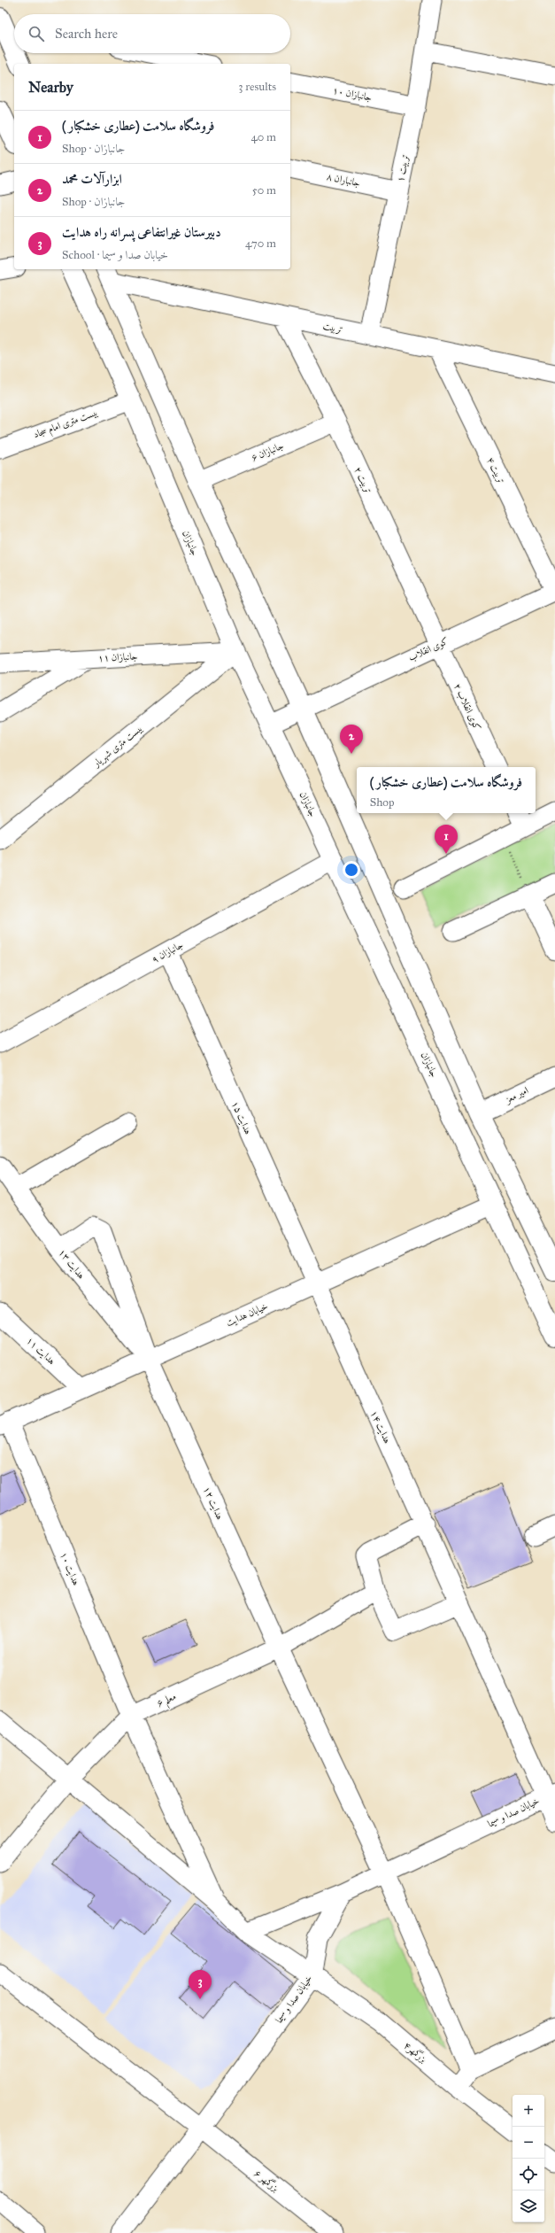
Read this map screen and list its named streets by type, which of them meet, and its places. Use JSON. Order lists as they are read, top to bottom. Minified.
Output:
{"streets":{"main road":["جانبازان"],"street":["جانبازان ۱۰","تربیت ۱","جانباران ۸","تربیت","بیست متری امام سجاد","جانبازان ۶","تربیت ۴","تربیت ۲","کوی انقلاب","جانبازان ۱۱","کوی انقلاب ۲","بیست متری شهریار","جانبازان ۹","امیر معز","هدایت ۱۵","هدایت ۱۳","خیابان هدایت","هدایت ۱۱","هدایت ۱۴","هدایت ۱۲","هدایت ۱۰","معلم ۶","خیابان صدا و سیما","بزرگمهر۴","بزرگمهر ۶"]},"crossings":[["جانبازان ۱۰","تربیت ۱"],["تربیت ۱","جانباران ۸"],["تربیت ۱","تربیت"],["تربیت","تربیت ۴"],["تربیت","تربیت ۲"],["بیست متری امام سجاد","جانبازان"],["جانبازان ۶","تربیت ۲"],["تربیت ۴","کوی انقلاب"],["تربیت ۲","کوی انقلاب"],["تربیت ۲","کوی انقلاب ۲"],["جانبازان","کوی انقلاب"],["جانبازان","جانبازان ۱۱"],["جانبازان","بیست متری شهریار"],["جانبازان","جانبازان ۹"],["جانبازان","خیابان هدایت"],["کوی انقلاب","کوی انقلاب ۲"],["جانبازان ۱۱","بیست متری شهریار"],["جانبازان ۹","هدایت ۱۵"],["هدایت ۱۵","خیابان هدایت"],["هدایت ۱۵","هدایت ۱۴"],["هدایت ۱۳","خیابان هدایت"],["هدایت ۱۳","هدایت ۱۲"],["خیابان هدایت","هدایت ۱۱"],["خیابان هدایت","هدایت ۱۴"],["خیابان هدایت","هدایت ۱۲"],["خیابان هدایت","هدایت ۱۰"],["هدایت ۱۴","خیابان صدا و سیما"],["هدایت ۱۲","معلم ۶"],["هدایت ۱۲","خیابان صدا و سیما"],["هدایت ۱۰","معلم ۶"],["هدایت ۱۰","بزرگمهر۴"],["معلم ۶","بزرگمهر۴"],["خیابان صدا و سیما","بزرگمهر۴"],["خیابان صدا و سیما","بزرگمهر ۶"]],"page":{"search":"Search here","heading":["Nearby","3 results"],"list":[{"mark":"1","name":"فروشگاه سلامت (عطاری خشکبار )","note":"Shop · جانبازان","value":"40 m"},{"mark":"2","name":"ابزارآلات محمد","note":"Shop · جانبازان","value":"50 m"},{"mark":"3","name":"دبیرستان غیرانتفاعی پسرانه راه هدایت","note":"School · خیابان صدا و سیما","value":"470 m"}],"pins":["2","1","3"],"popup":["فروشگاه سلامت (عطاری خشکبار )","Shop"],"map_buttons":["+","−"]}}
